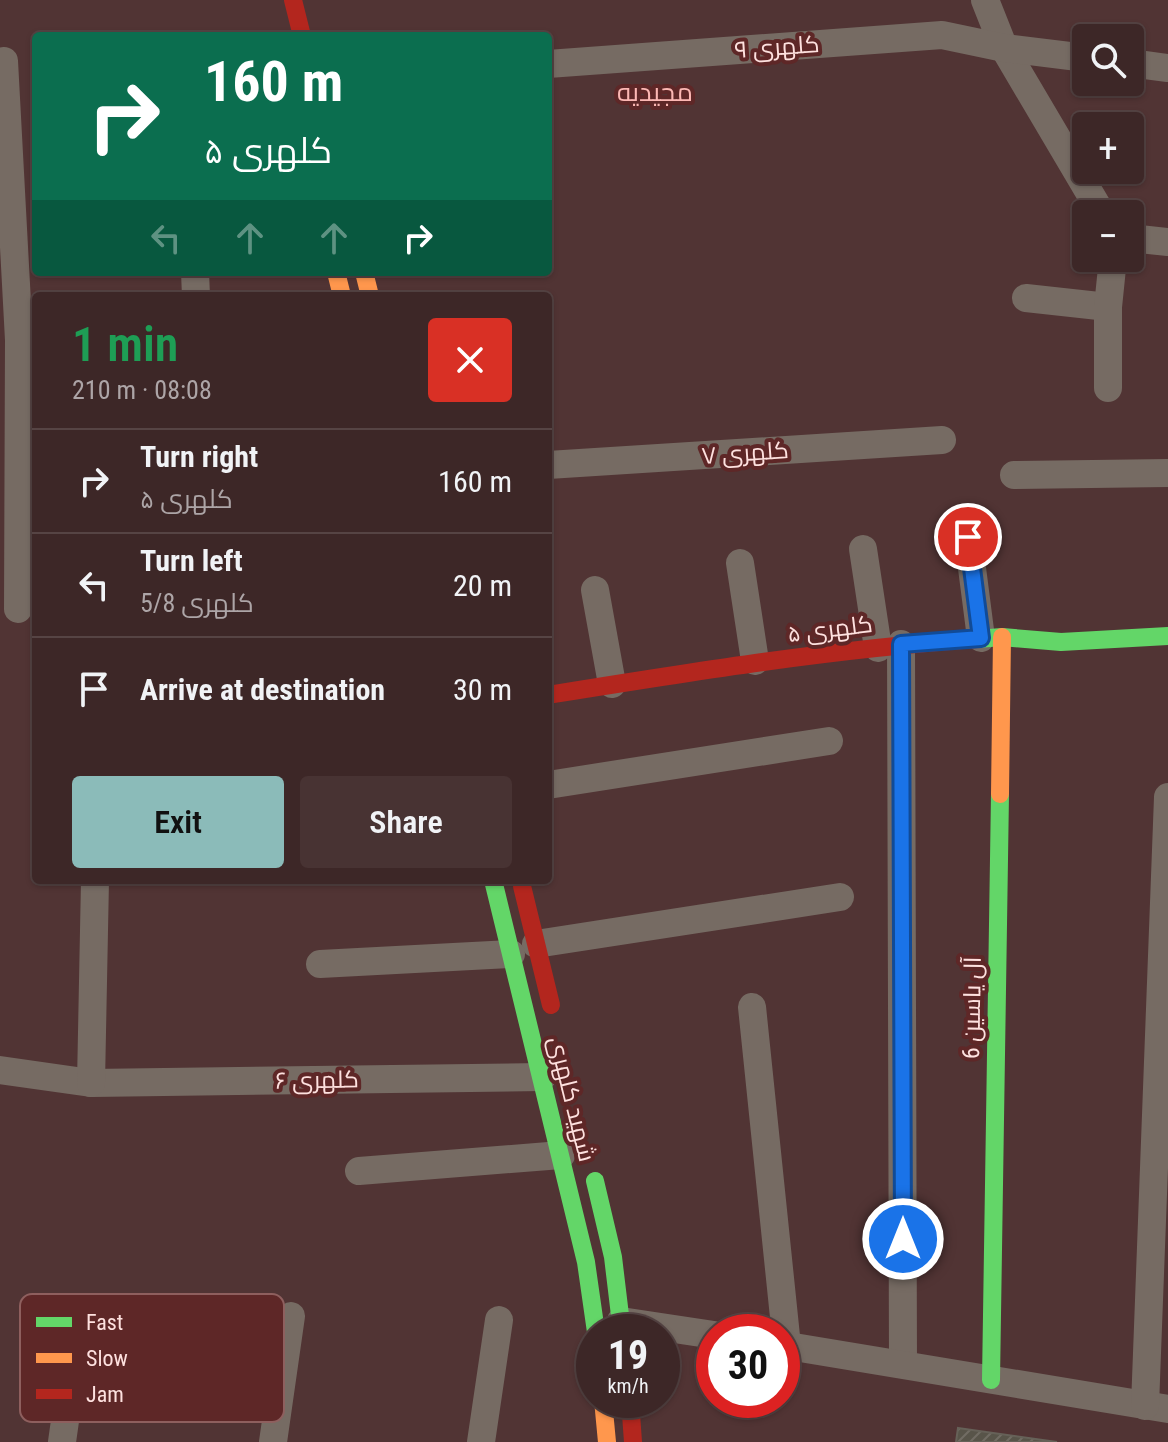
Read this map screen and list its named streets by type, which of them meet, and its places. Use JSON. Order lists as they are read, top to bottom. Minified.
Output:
{"streets":{"street":["کلهری ۹","کلهری ۷","کلهری ۵","آل یاسین 6","کلهری ۶","شهید کلهری"]},"crossings":[["کلهری ۵","آل یاسین 6"],["کلهری ۶","شهید کلهری"]],"districts":["مجیدیه"],"legend":["Fast","Slow","Jam"],"page":{"map_buttons":["+","−"],"turn":["160 m","کلهری ۵"],"heading":["1 min","210 m · 08:08"],"list":[{"name":"Turn right","note":"کلهری ۵","value":"160 m"},{"name":"Turn left","note":"کلهری 5/8","value":"20 m"},{"name":"Arrive at destination","value":"30 m"}],"buttons":["Exit","Share"],"speed":"19 km/h","limit":"30"}}
